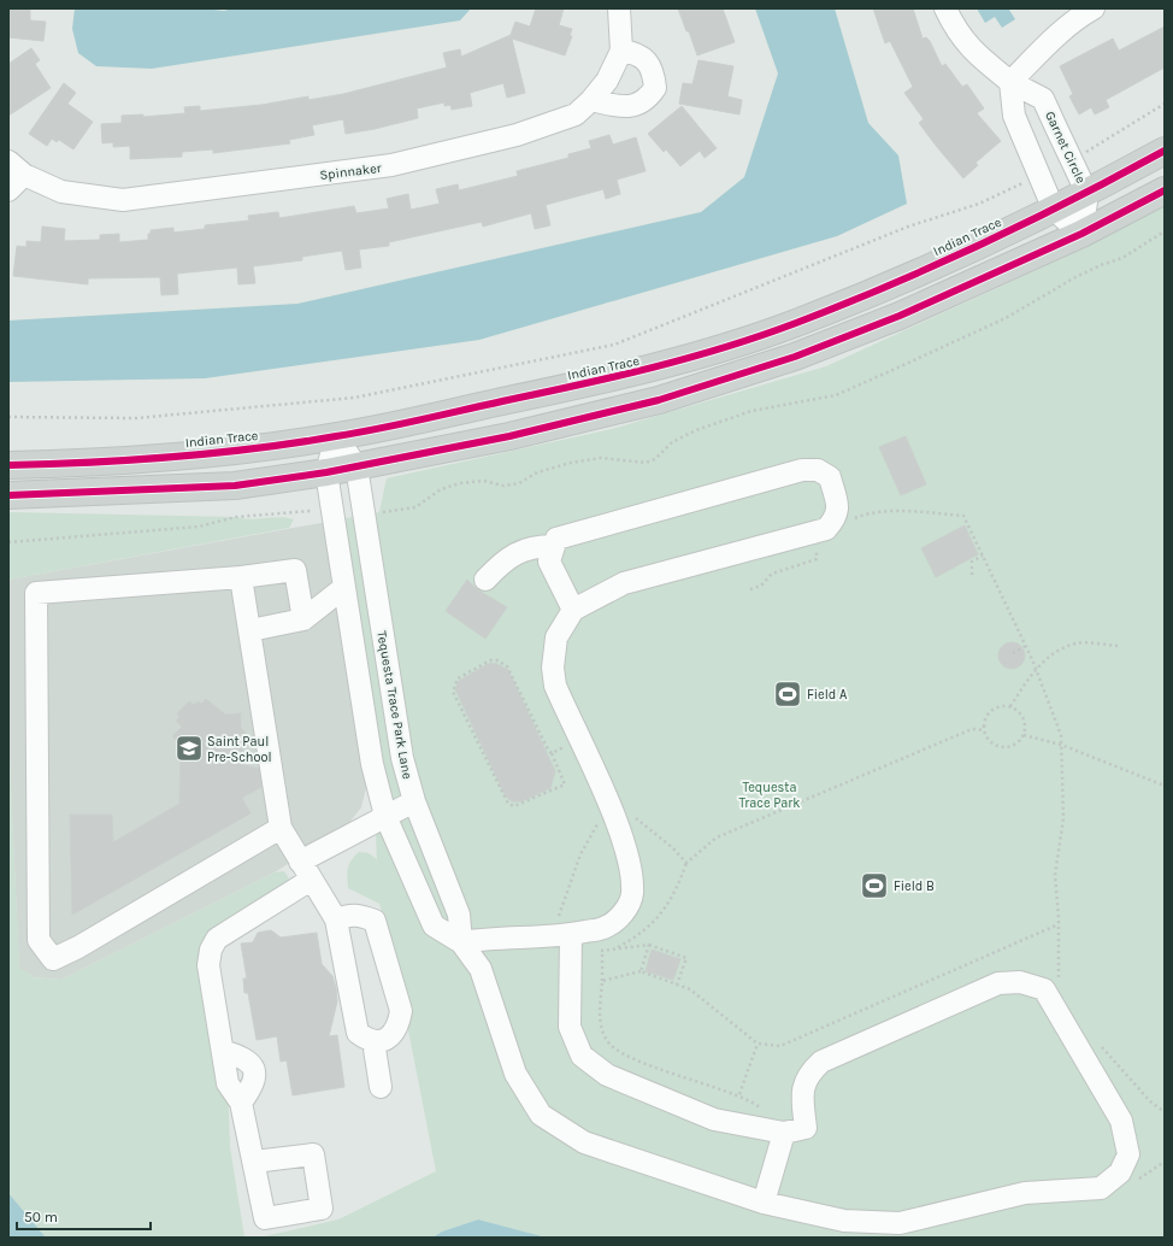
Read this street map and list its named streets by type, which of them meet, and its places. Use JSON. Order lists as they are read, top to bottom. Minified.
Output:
{"streets":{"main road":["Indian Trace"],"street":["Garnet Circle","Spinnaker","Tequesta Trace Park Lane"]},"crossings":[["Garnet Circle","Indian Trace"],["Indian Trace","Tequesta Trace Park Lane"]],"parks":["Tequesta Trace Park"],"places":{"sports":["Field A","Field B"],"school or university":["Saint Paul Pre-School"]},"scale_bar":"50 m"}
